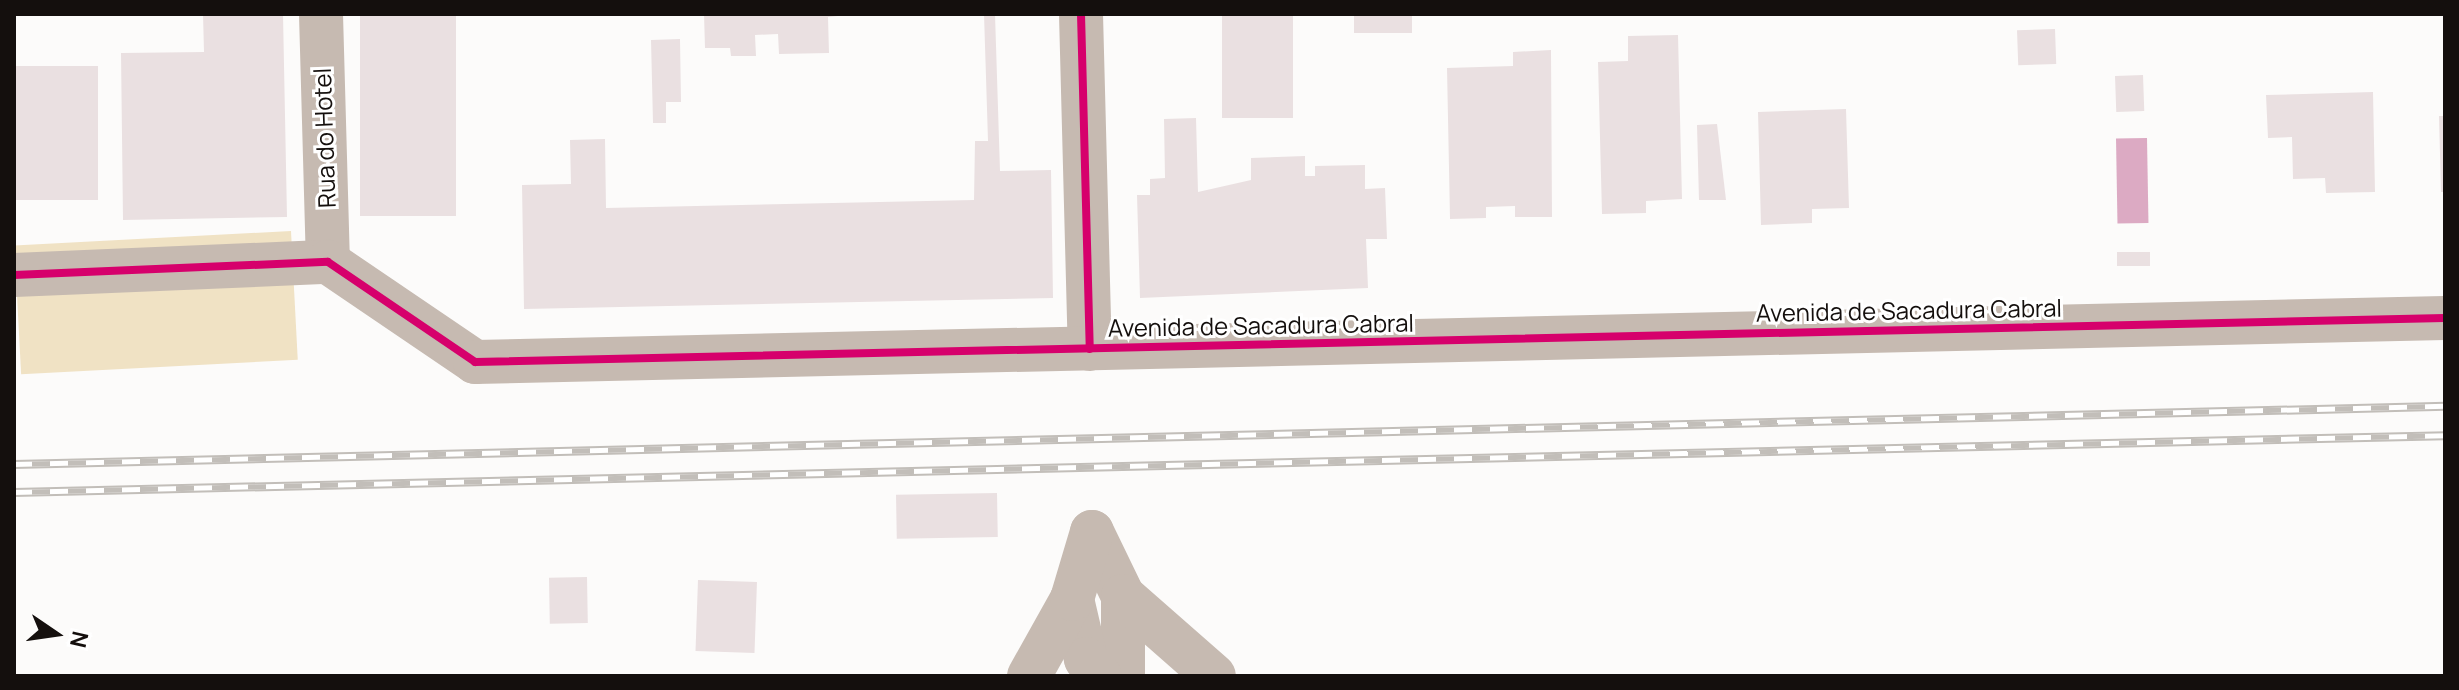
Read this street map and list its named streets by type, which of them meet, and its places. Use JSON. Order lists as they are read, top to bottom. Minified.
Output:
{"streets":{"street":["Rua do Hotel","Avenida de Sacadura Cabral"]},"crossings":[["Rua do Hotel","Avenida de Sacadura Cabral"]],"north":"right"}
